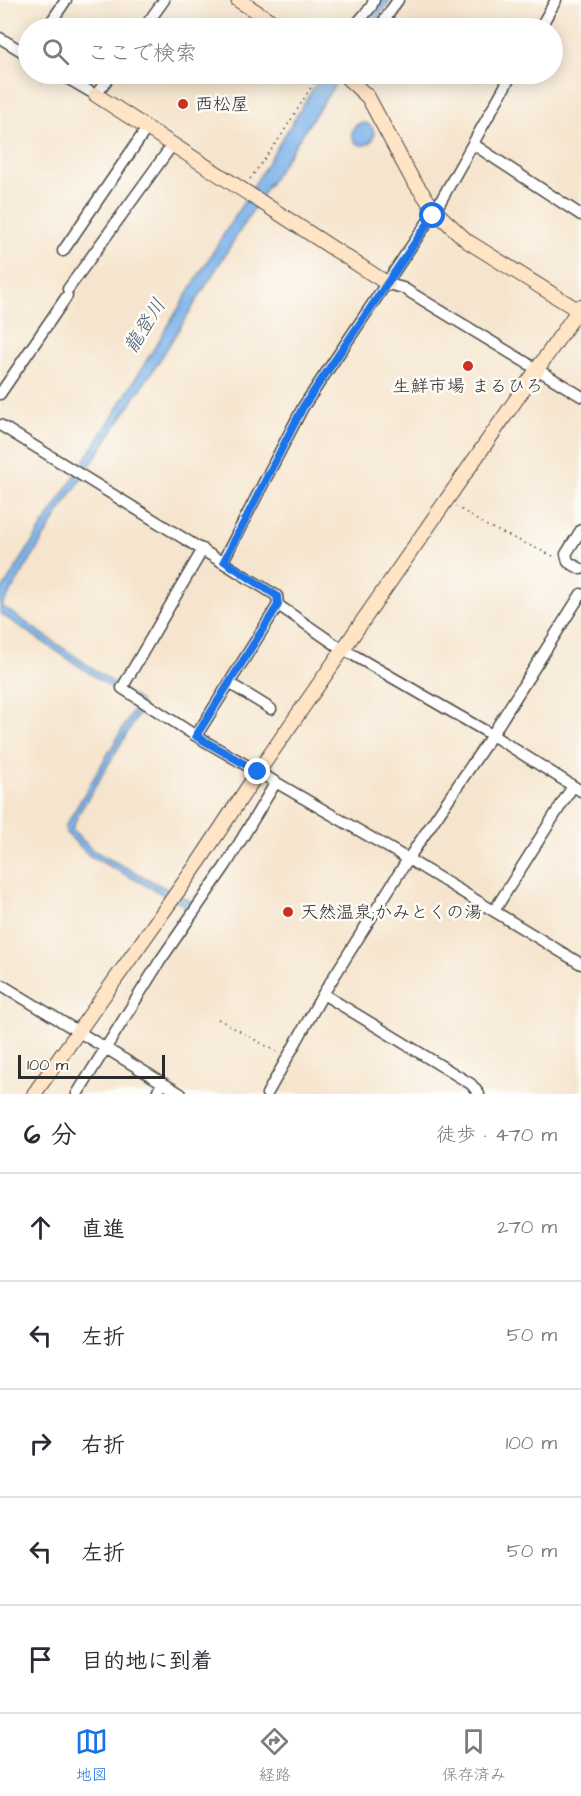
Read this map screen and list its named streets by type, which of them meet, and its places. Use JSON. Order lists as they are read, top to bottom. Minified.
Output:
{"water":["龍登川"],"places":["西松屋","生鮮市場 まるひろ","天然温泉;かみとくの湯"],"scale_bar":"100 m","page":{"search":"ここで検索","scale":"100 m","heading":["6 分","徒歩 · 470 m"],"list":[["直進","270 m"],["左折","50 m"],["右折","100 m"],["左折","50 m"],"目的地に到着"],"nav":["地図","経路","保存済み"]}}
